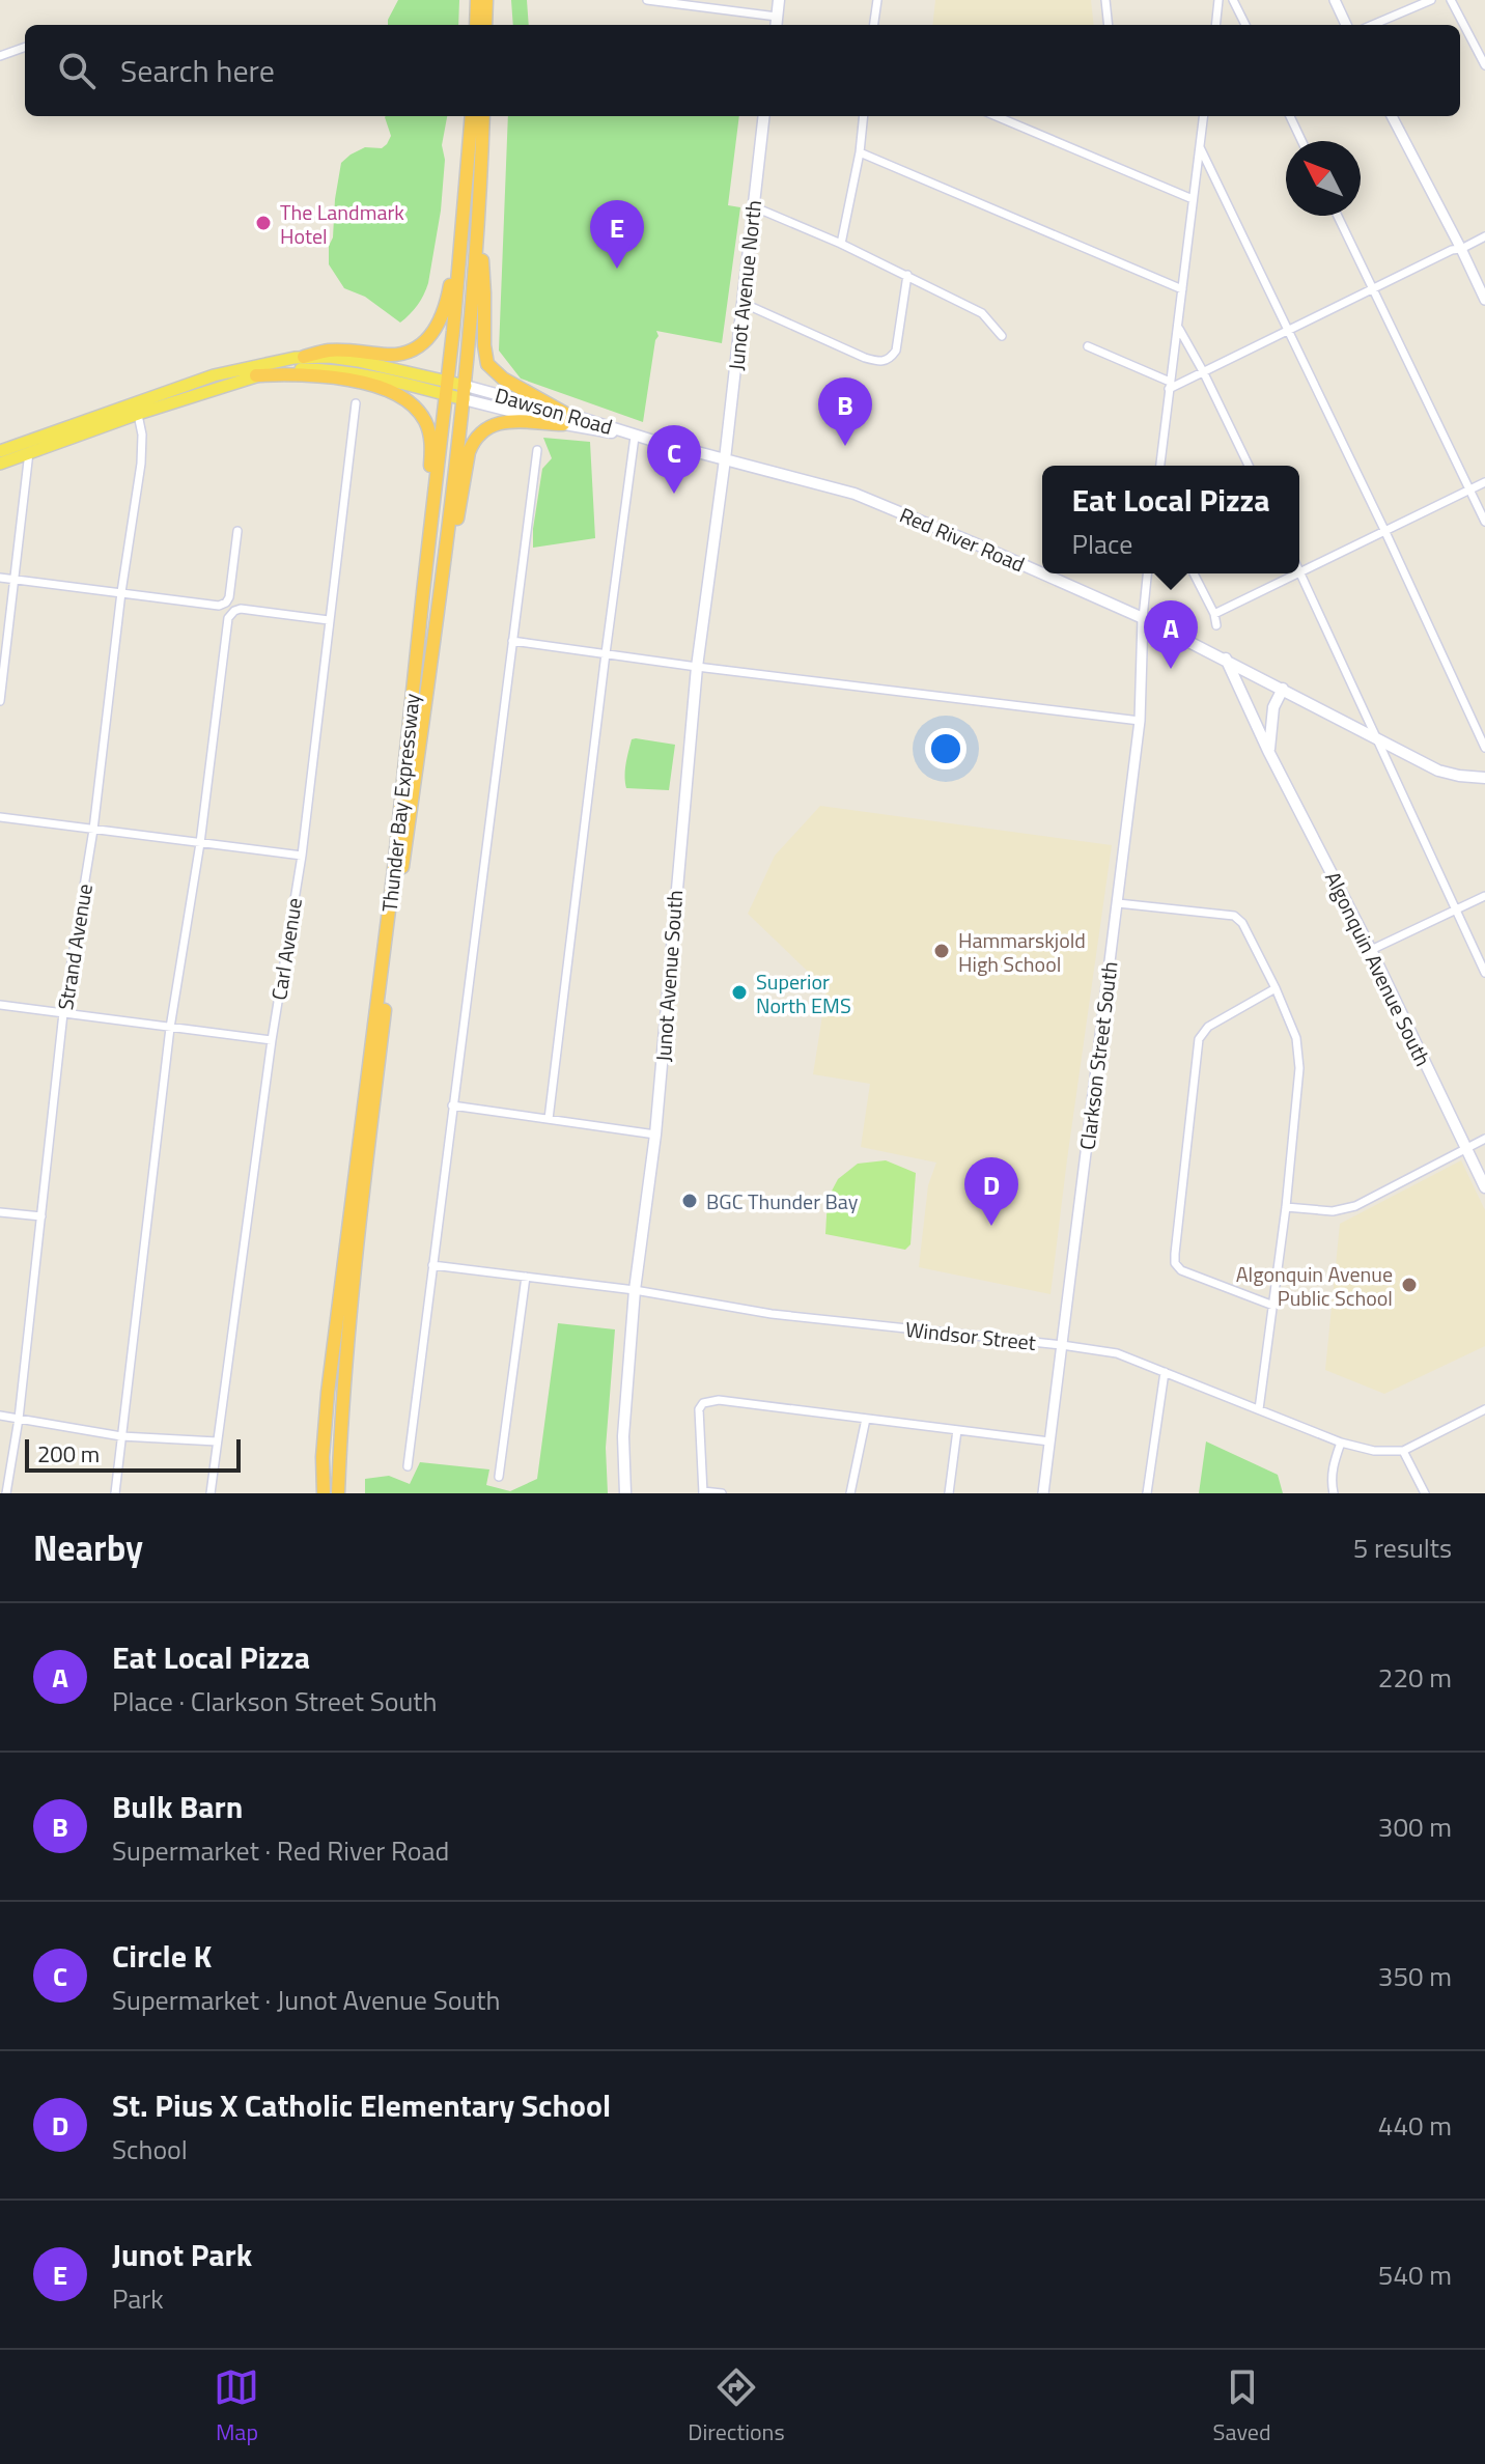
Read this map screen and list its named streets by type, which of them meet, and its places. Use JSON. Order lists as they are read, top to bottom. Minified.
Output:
{"streets":{"highway":["Thunder Bay Expressway"],"main road":["Junot Avenue North","Dawson Road","Red River Road","Algonquin Avenue South","Junot Avenue South"],"street":["Strand Avenue","Carl Avenue","Clarkson Street South","Windsor Street"]},"crossings":[["Junot Avenue North","Red River Road"],["Junot Avenue North","Junot Avenue South"],["Dawson Road","Red River Road"],["Dawson Road","Thunder Bay Expressway"],["Dawson Road","Strand Avenue"],["Red River Road","Algonquin Avenue South"],["Red River Road","Junot Avenue South"],["Red River Road","Clarkson Street South"],["Junot Avenue South","Windsor Street"],["Clarkson Street South","Windsor Street"]],"places":["The Landmark Hotel","Hammarskjold High School","Superior North EMS","BGC Thunder Bay","Algonquin Avenue Public School"],"scale_bar":"200 m","north":"top left","page":{"search":"Search here","pins":["E","B","C","A","D"],"popup":["Eat Local Pizza","Place"],"scale":"200 m","heading":["Nearby","5 results"],"list":[{"mark":"A","name":"Eat Local Pizza","note":"Place · Clarkson Street South","value":"220 m"},{"mark":"B","name":"Bulk Barn","note":"Supermarket · Red River Road","value":"300 m"},{"mark":"C","name":"Circle K","note":"Supermarket · Junot Avenue South","value":"350 m"},{"mark":"D","name":"St. Pius X Catholic Elementary School","note":"School","value":"440 m"},{"mark":"E","name":"Junot Park","note":"Park","value":"540 m"}],"nav":["Map","Directions","Saved"]}}
